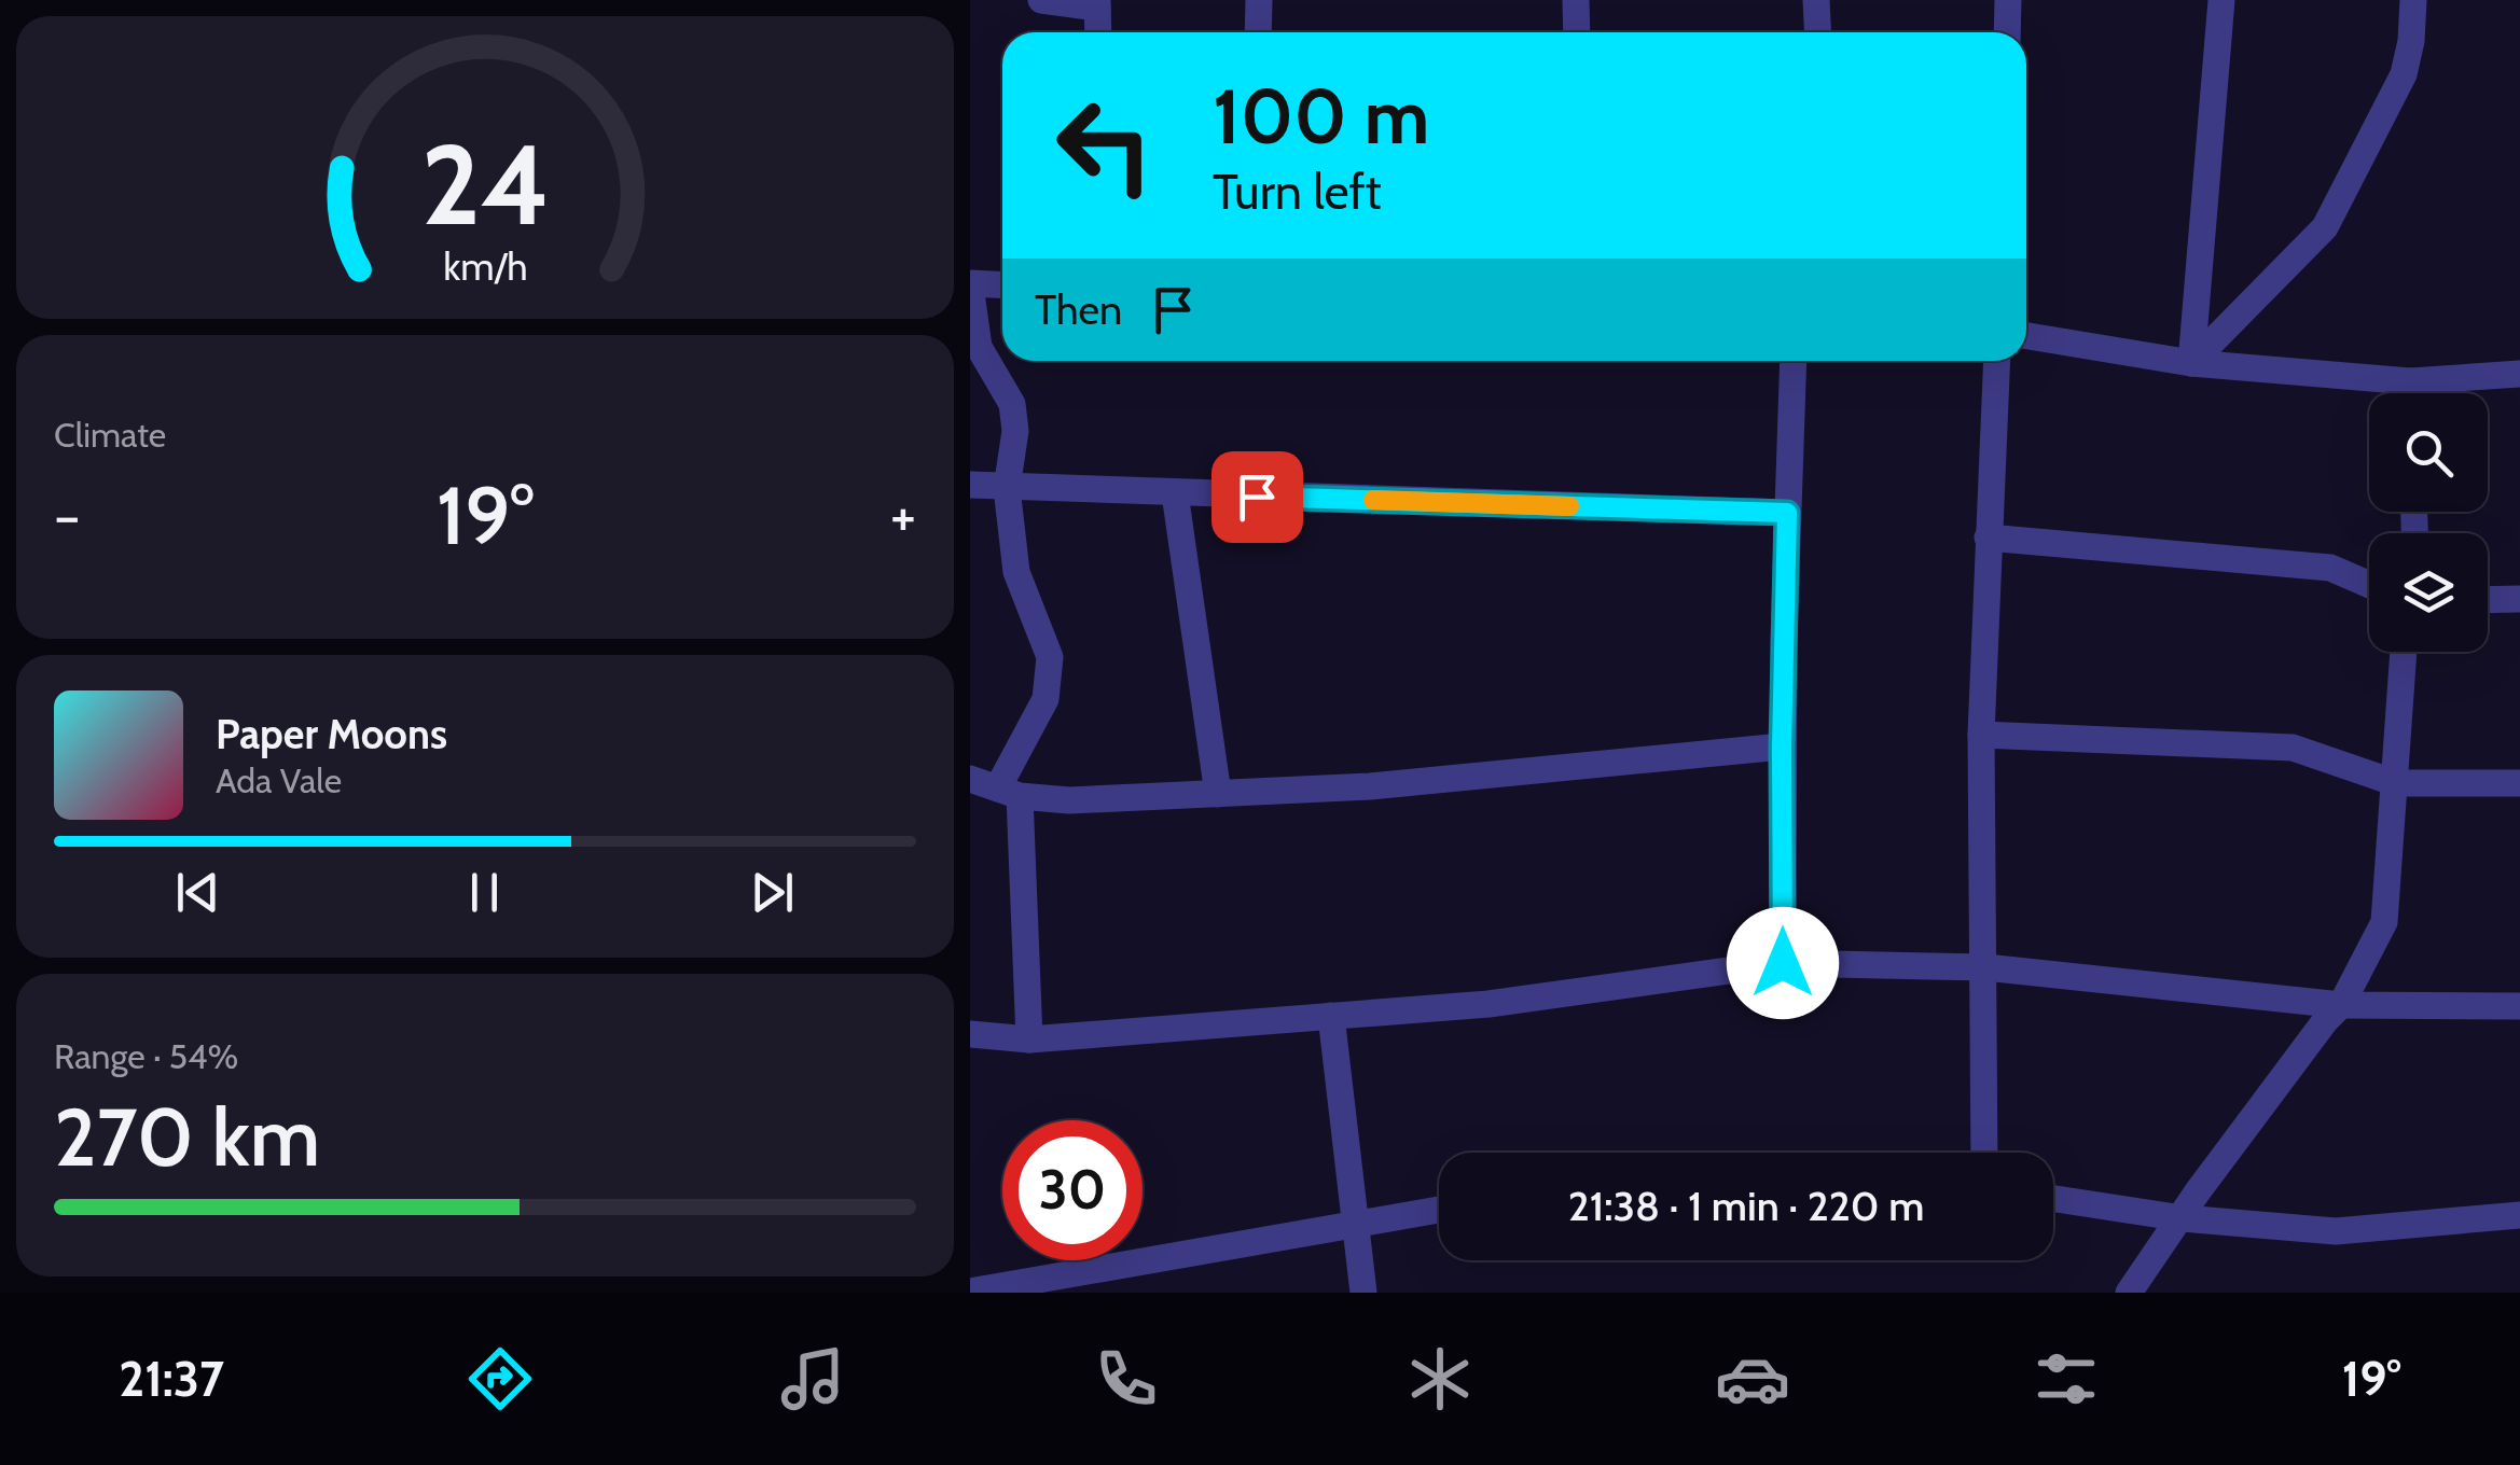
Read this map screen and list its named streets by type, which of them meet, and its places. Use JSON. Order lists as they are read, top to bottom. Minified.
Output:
{"page":{"turn":["100 m","Turn left"],"then":"Then","tile":["Climate",["Range · 54%","270 km"]],"heat":["−","19°","+"],"song":["Paper Moons","Ada Vale"],"limit":"30","trip":"21:38 · 1 min · 220 m","tabs":["21:37","19°"],"gauge":["24","km/h"]}}
